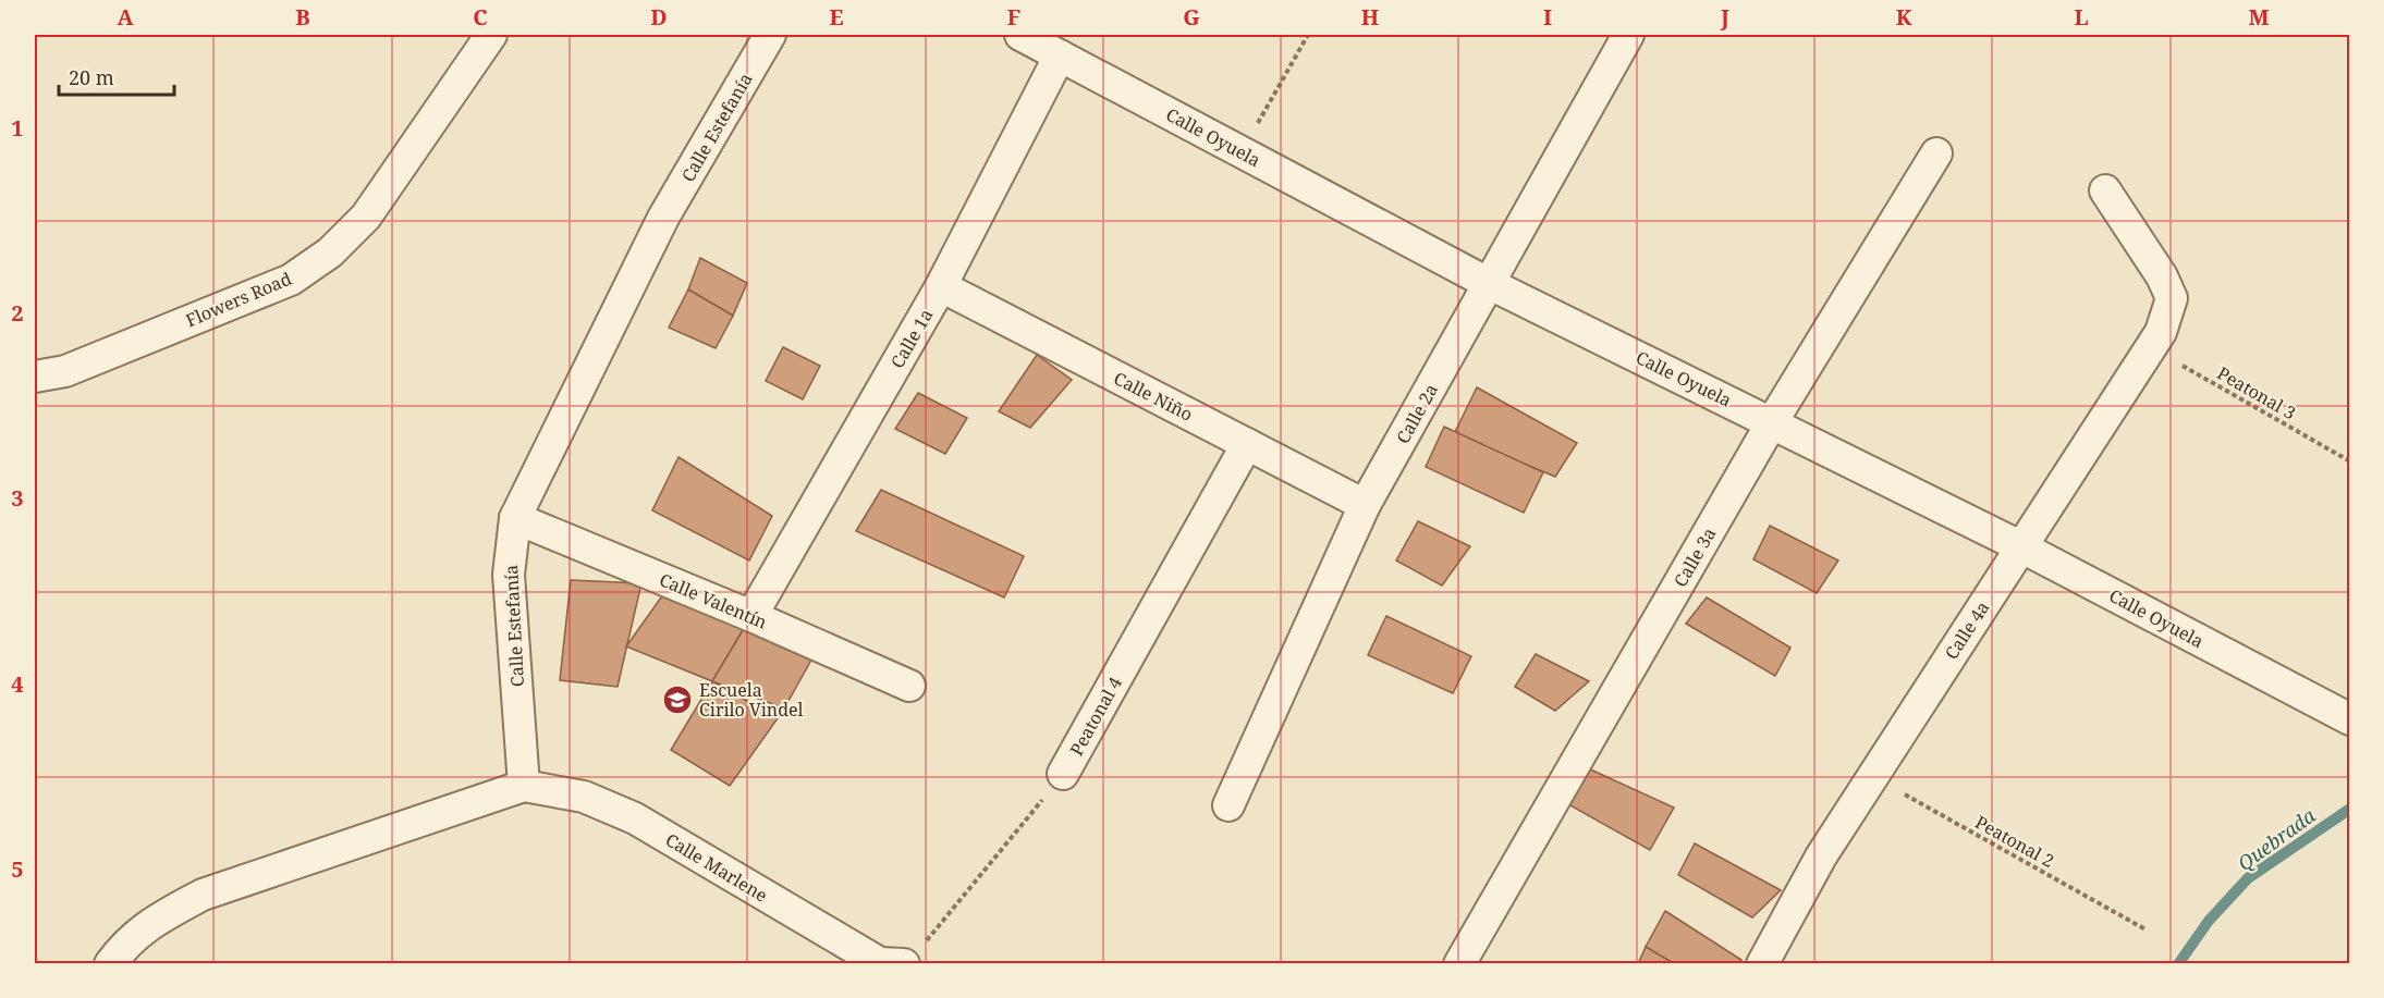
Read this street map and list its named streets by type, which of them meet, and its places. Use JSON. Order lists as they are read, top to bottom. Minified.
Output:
{"streets":{"street":["Calle Estefanía","Calle Oyuela","Flowers Road","Calle 1a","Calle Niño","Calle 2a","Calle 3a","Calle Valentín","Calle 4a","Peatonal 4","Calle Marlene"],"path":["Peatonal 3","Peatonal 2"]},"crossings":[["Calle Estefanía","Calle Valentín"],["Calle Estefanía","Calle Marlene"],["Calle Oyuela","Calle 1a"],["Calle Oyuela","Calle 2a"],["Calle Oyuela","Calle 3a"],["Calle Oyuela","Calle 4a"],["Calle 1a","Calle Niño"],["Calle 1a","Calle Valentín"],["Peatonal 3","Calle 4a"],["Calle Niño","Calle 2a"],["Calle Niño","Peatonal 4"],["Calle 4a","Peatonal 2"],["Peatonal 4","Calle Marlene"]],"water":["Quebrada"],"places":{"school or university":["Escuela Cirilo Vindel"]},"scale_bar":"20 m","grid":{"columns":["A","B","C","D","E","F","G","H","I","J","K","L","M"],"rows":["1","2","3","4","5"]}}
